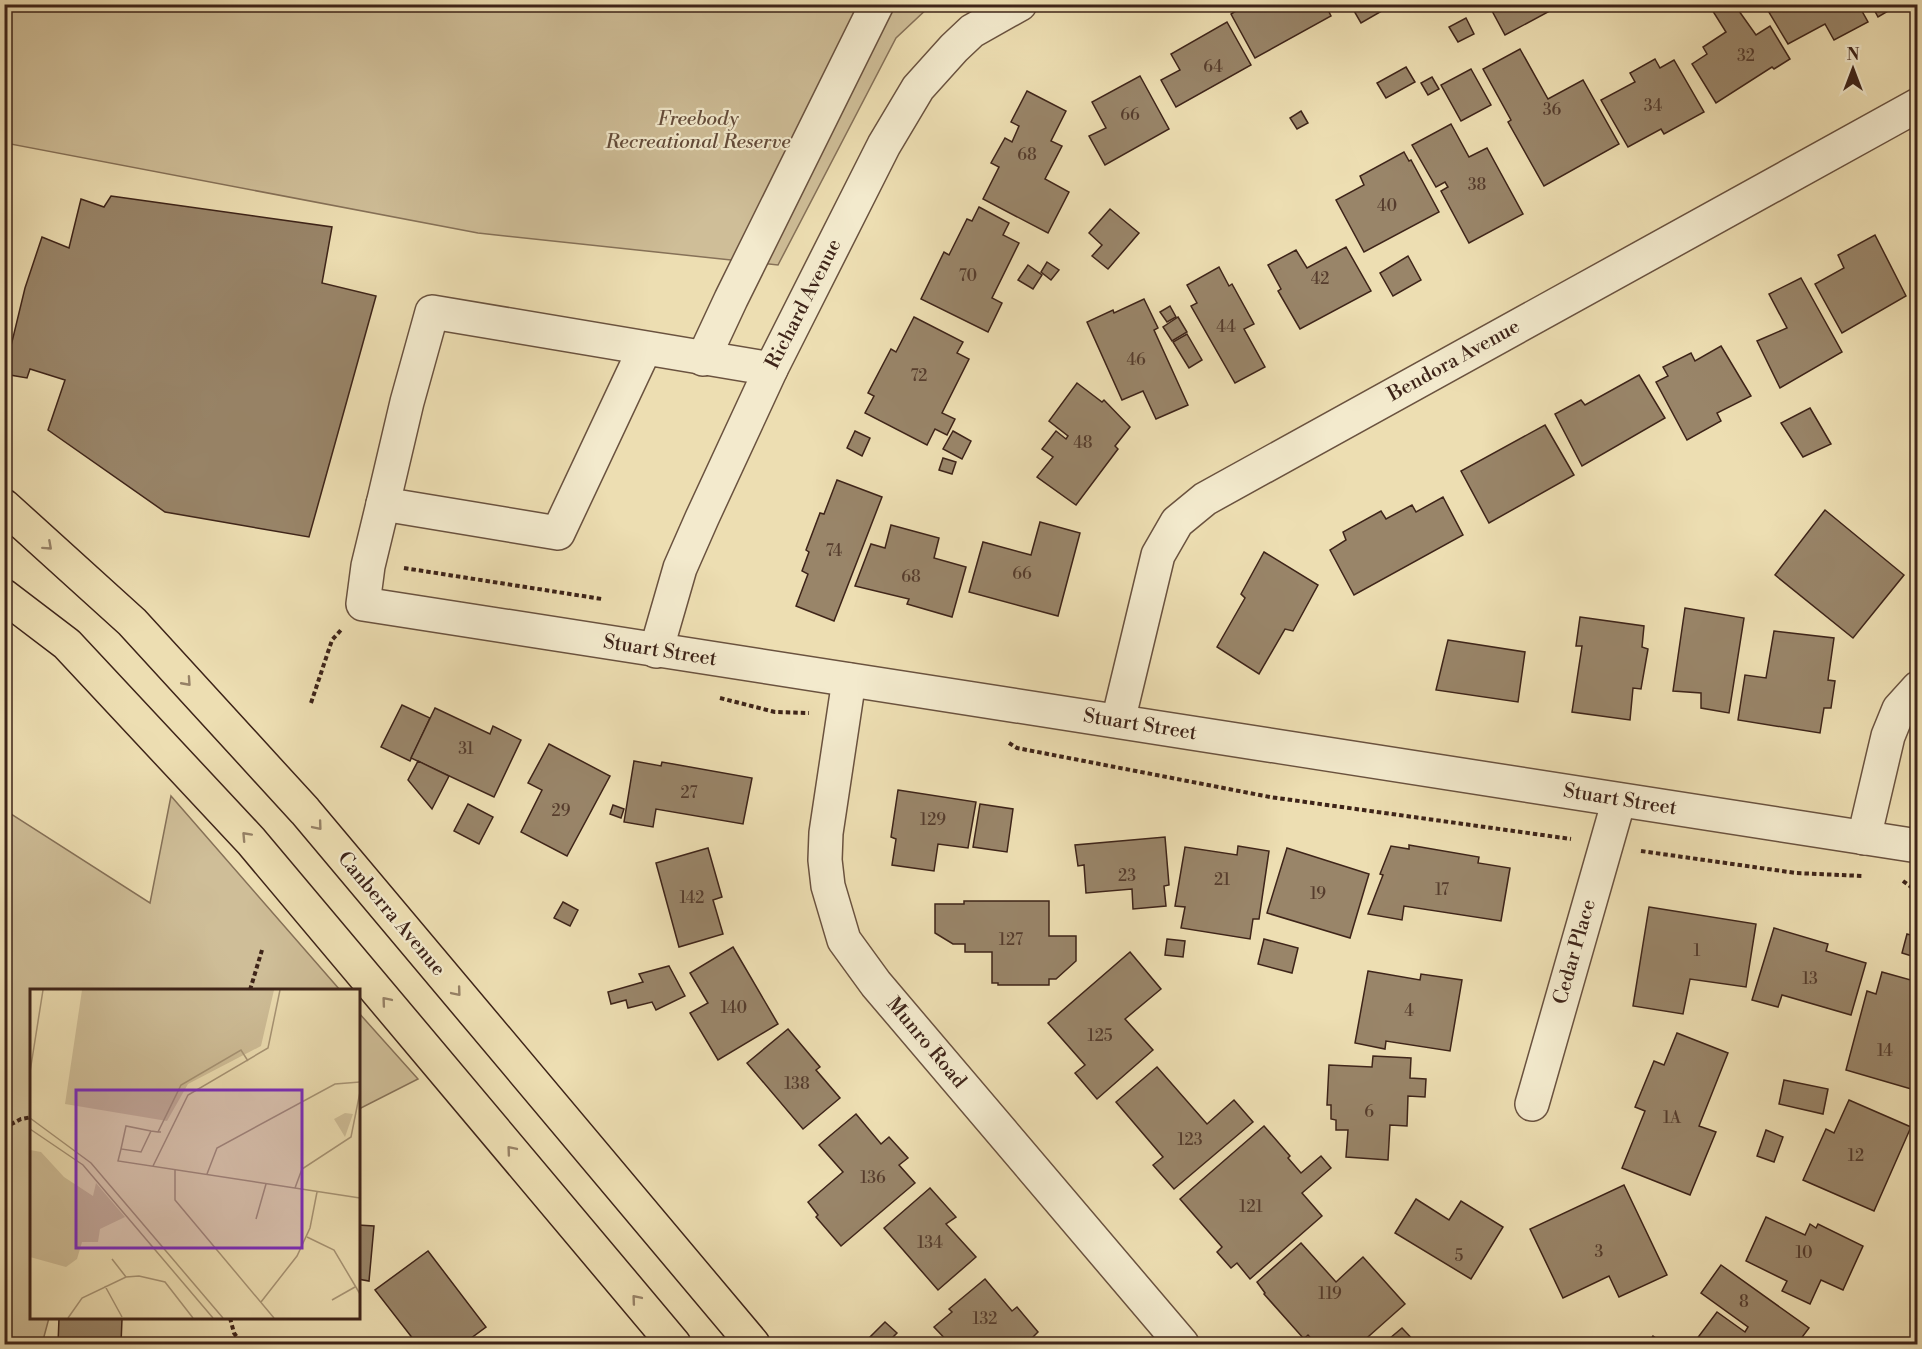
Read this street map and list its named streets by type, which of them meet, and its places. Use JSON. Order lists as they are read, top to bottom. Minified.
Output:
{"streets":{"highway":["Canberra Avenue"],"street":["Richard Avenue","Bendora Avenue","Stuart Street","Cedar Place","Munro Road"]},"crossings":[["Richard Avenue","Stuart Street"],["Bendora Avenue","Stuart Street"],["Stuart Street","Cedar Place"],["Stuart Street","Munro Road"]],"parks":["Freebody Recreational Reserve"],"house_numbers":["32","64","34","36","66","68","38","40","70","42","44","46","72","48","74","66","68","31","27","29","129","23","21","17","19","142","127","1","13","140","4","125","14","138","6","1A","123","12","136","121","134","3","10","5","119","8","132"],"north":"top"}
